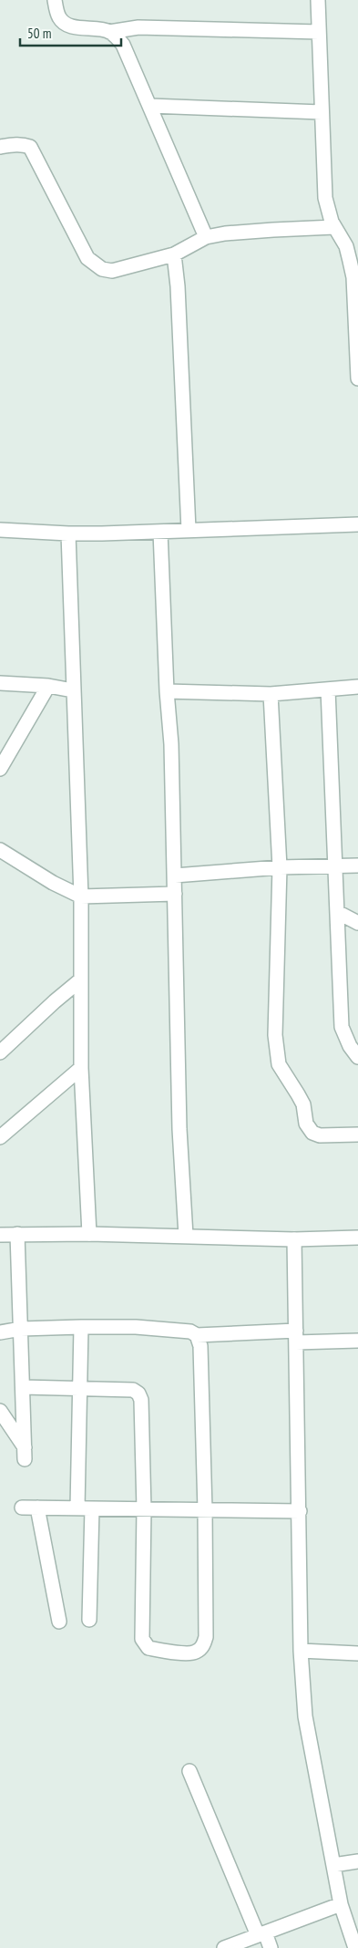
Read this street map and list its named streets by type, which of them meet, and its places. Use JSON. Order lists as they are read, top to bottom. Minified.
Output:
{"scale_bar":"50 m"}
